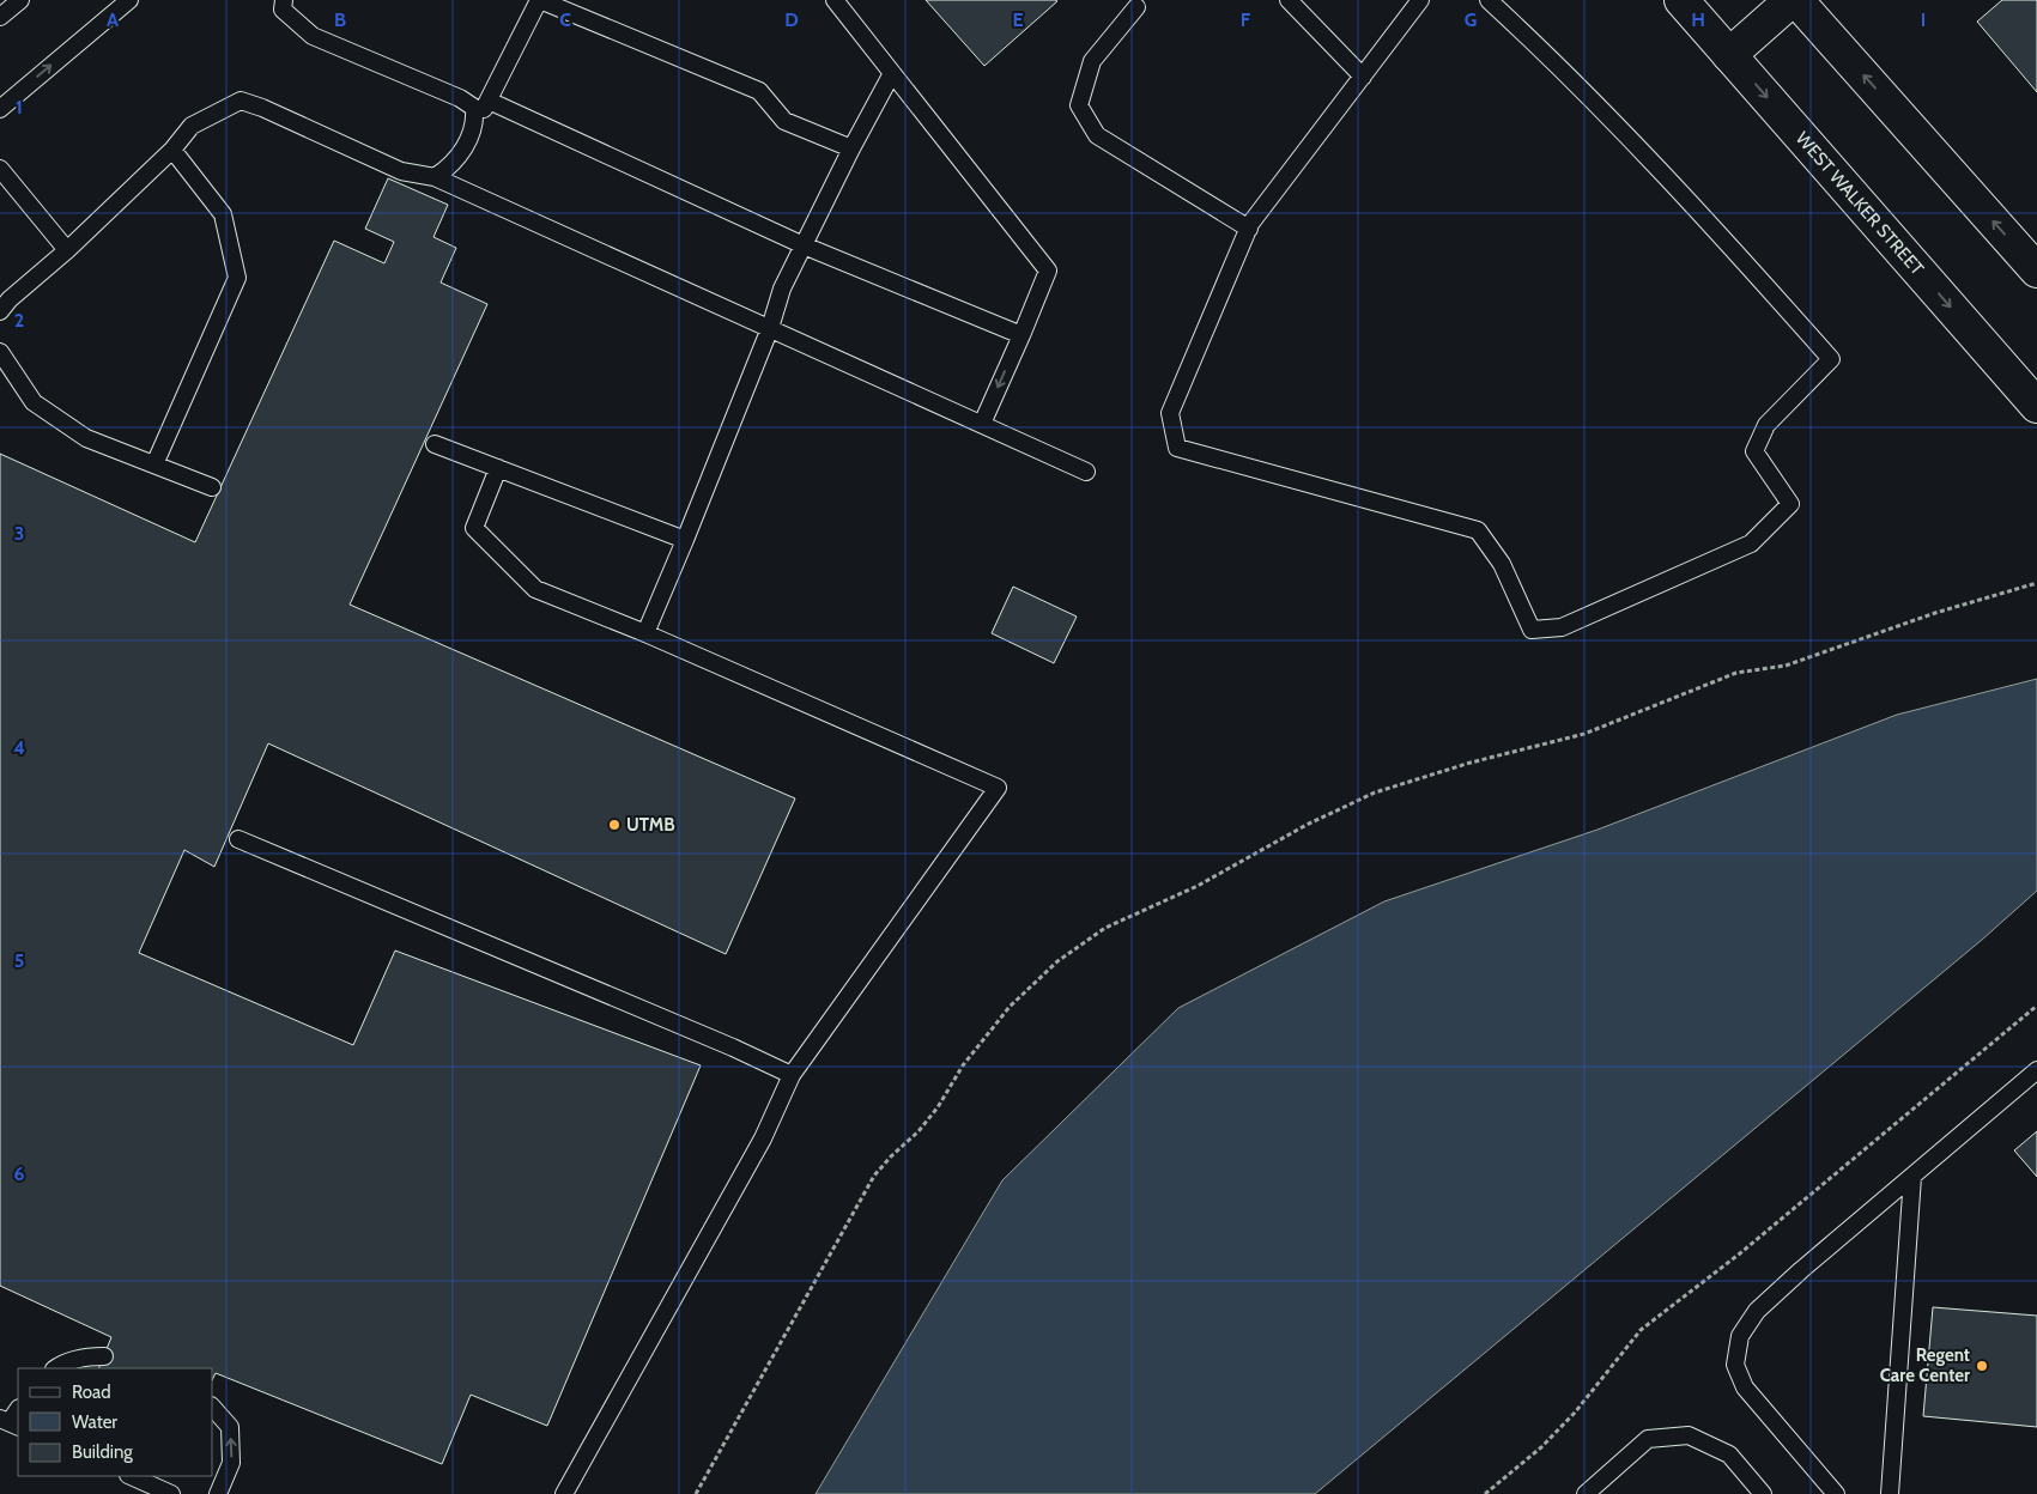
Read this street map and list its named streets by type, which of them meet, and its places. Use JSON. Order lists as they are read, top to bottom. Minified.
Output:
{"streets":{"street":["WEST WALKER STREET"]},"places":["UTMB","Regent Care Center"],"legend":["Road","Water","Building"],"grid":{"columns":["A","B","C","D","E","F","G","H","I"],"rows":["1","2","3","4","5","6"]}}
